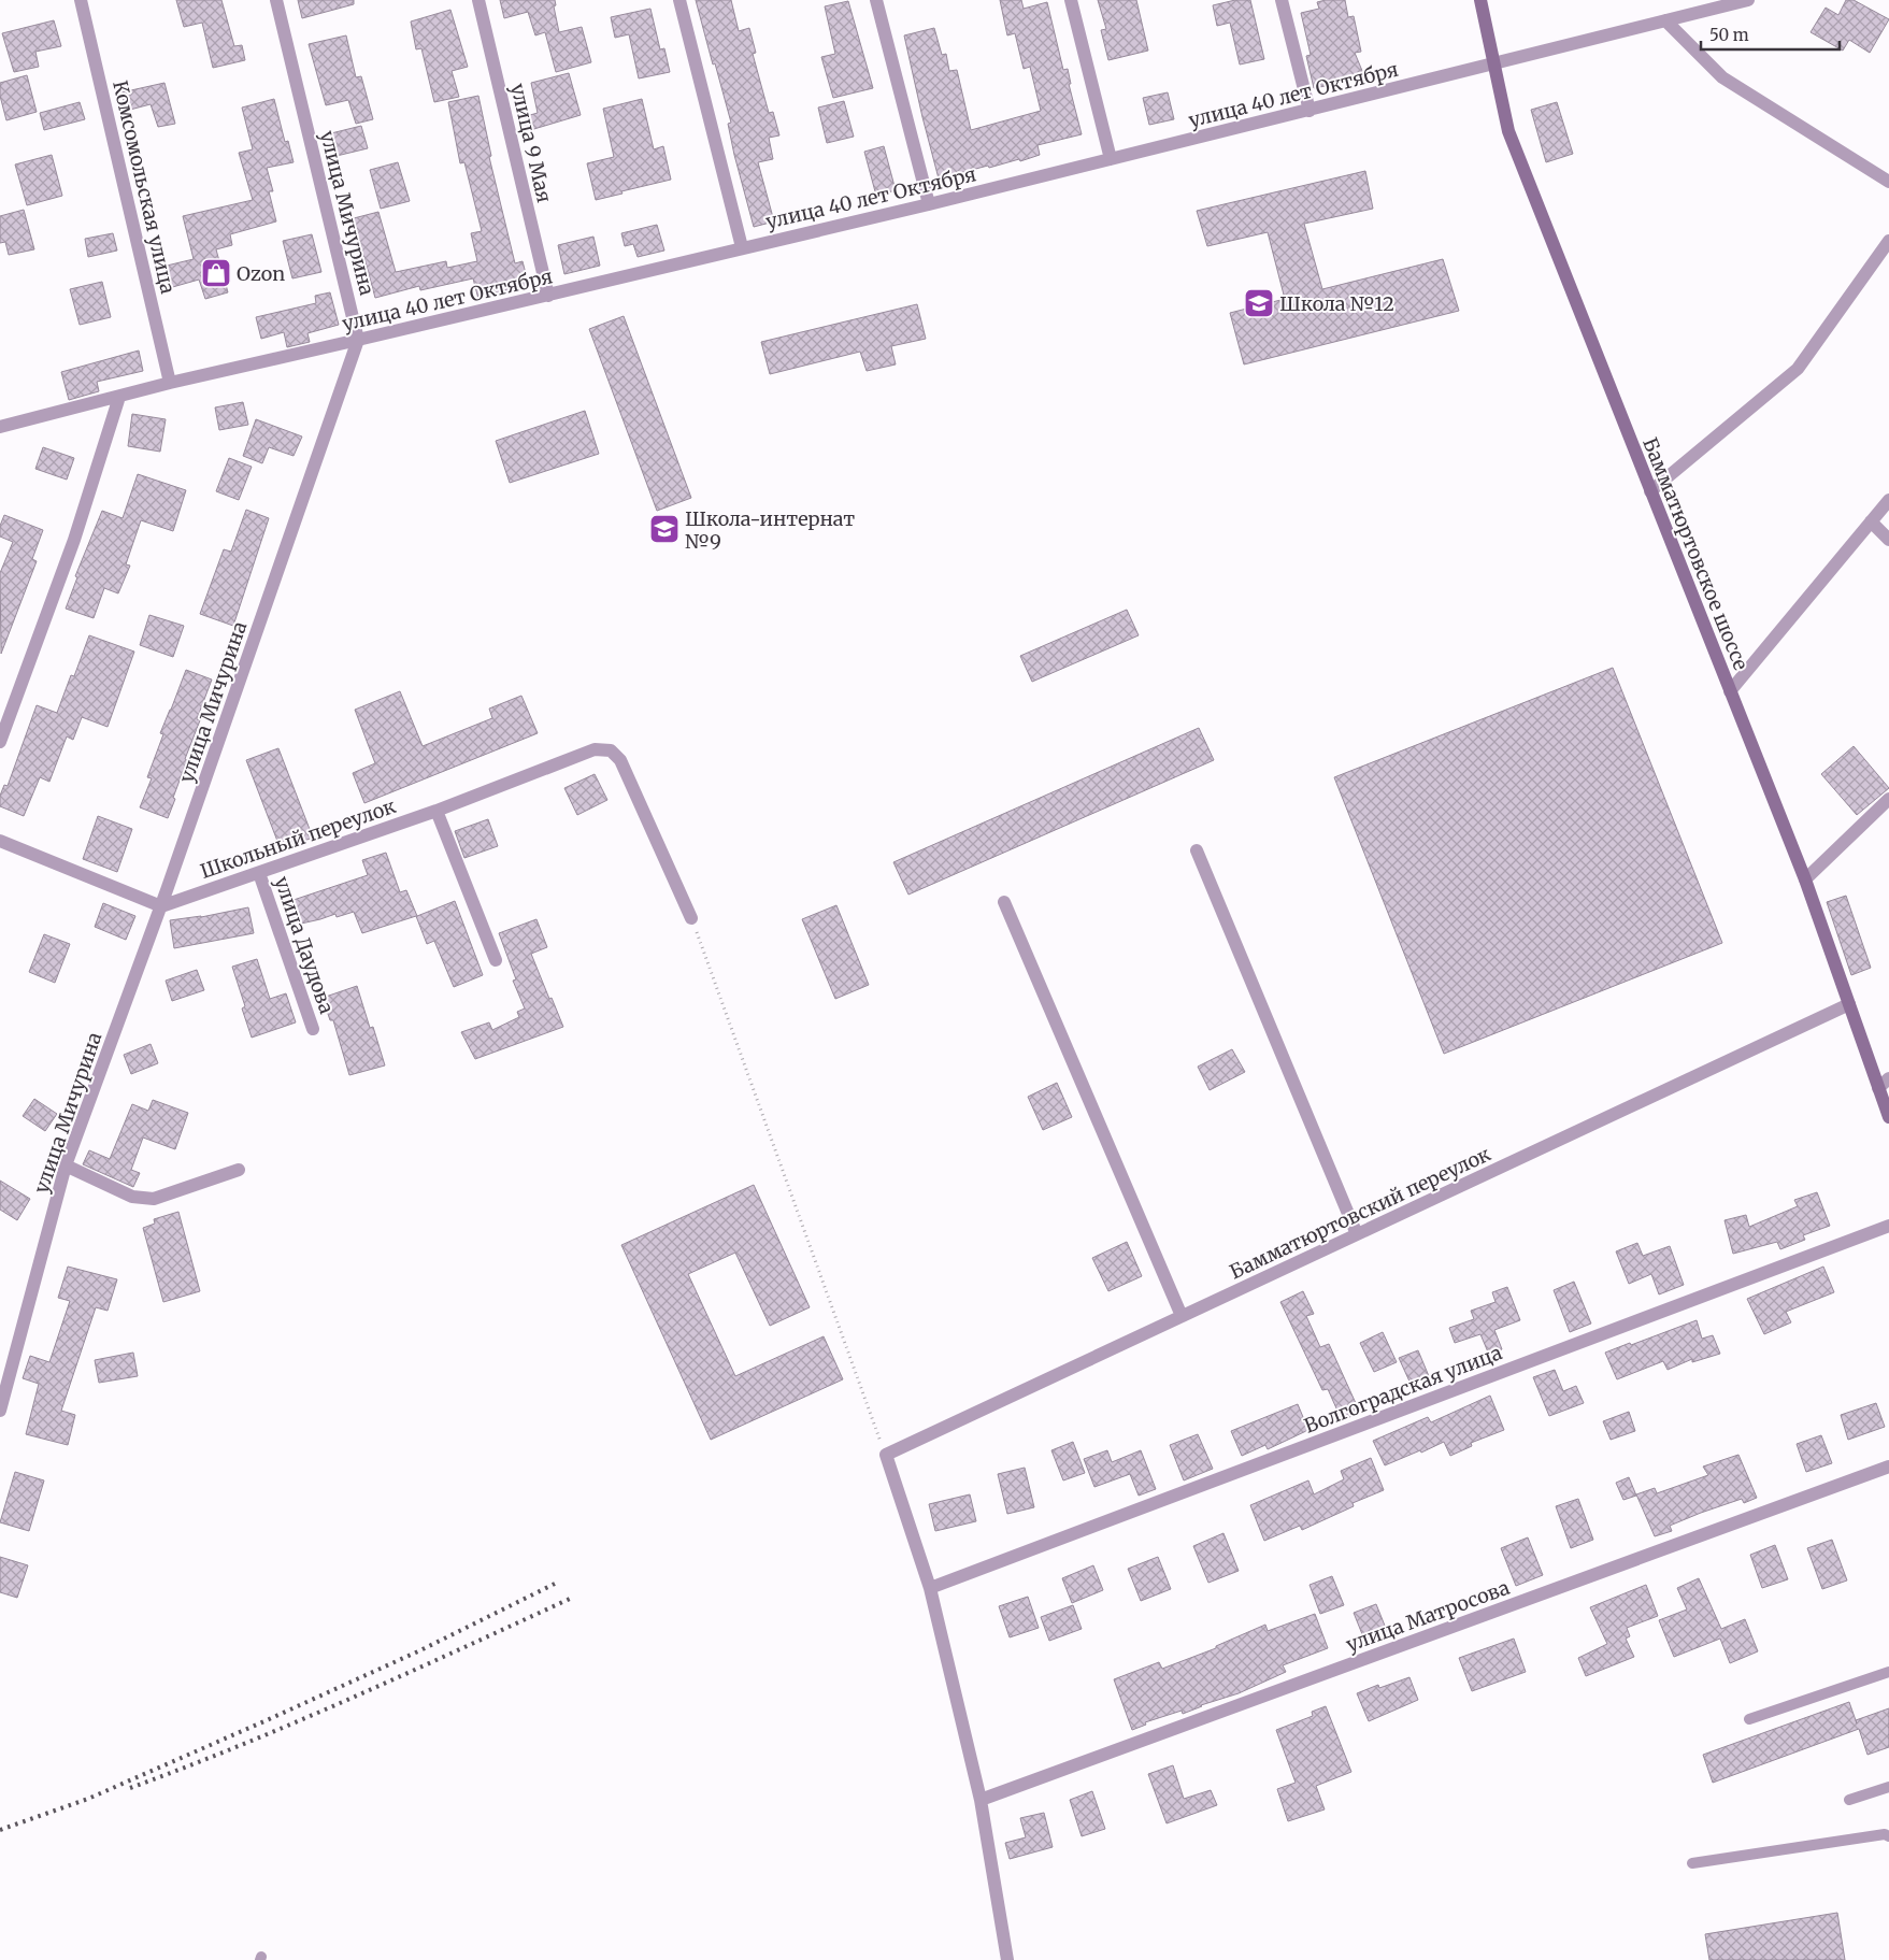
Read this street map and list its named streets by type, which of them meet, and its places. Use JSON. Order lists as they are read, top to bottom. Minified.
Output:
{"streets":{"street":["улица 40 лет Октября","улица 9 Мая","Комсомольская улица","улица Мичурина","Бамматюртовское шоссе","Школьный переулок","улица Даудова","Бамматюртовский переулок","Волгоградская улица","улица Матросова"]},"crossings":[["улица 40 лет Октября","улица 9 Мая"],["улица 40 лет Октября","Комсомольская улица"],["улица 40 лет Октября","улица Мичурина"],["улица 40 лет Октября","Бамматюртовское шоссе"],["улица Мичурина","Школьный переулок"],["Бамматюртовское шоссе","Бамматюртовский переулок"],["Школьный переулок","улица Даудова"]],"places":{"shop":["Ozon"],"school or university":["Школа №12","Школа-интернат №9"]},"scale_bar":"50 m"}
